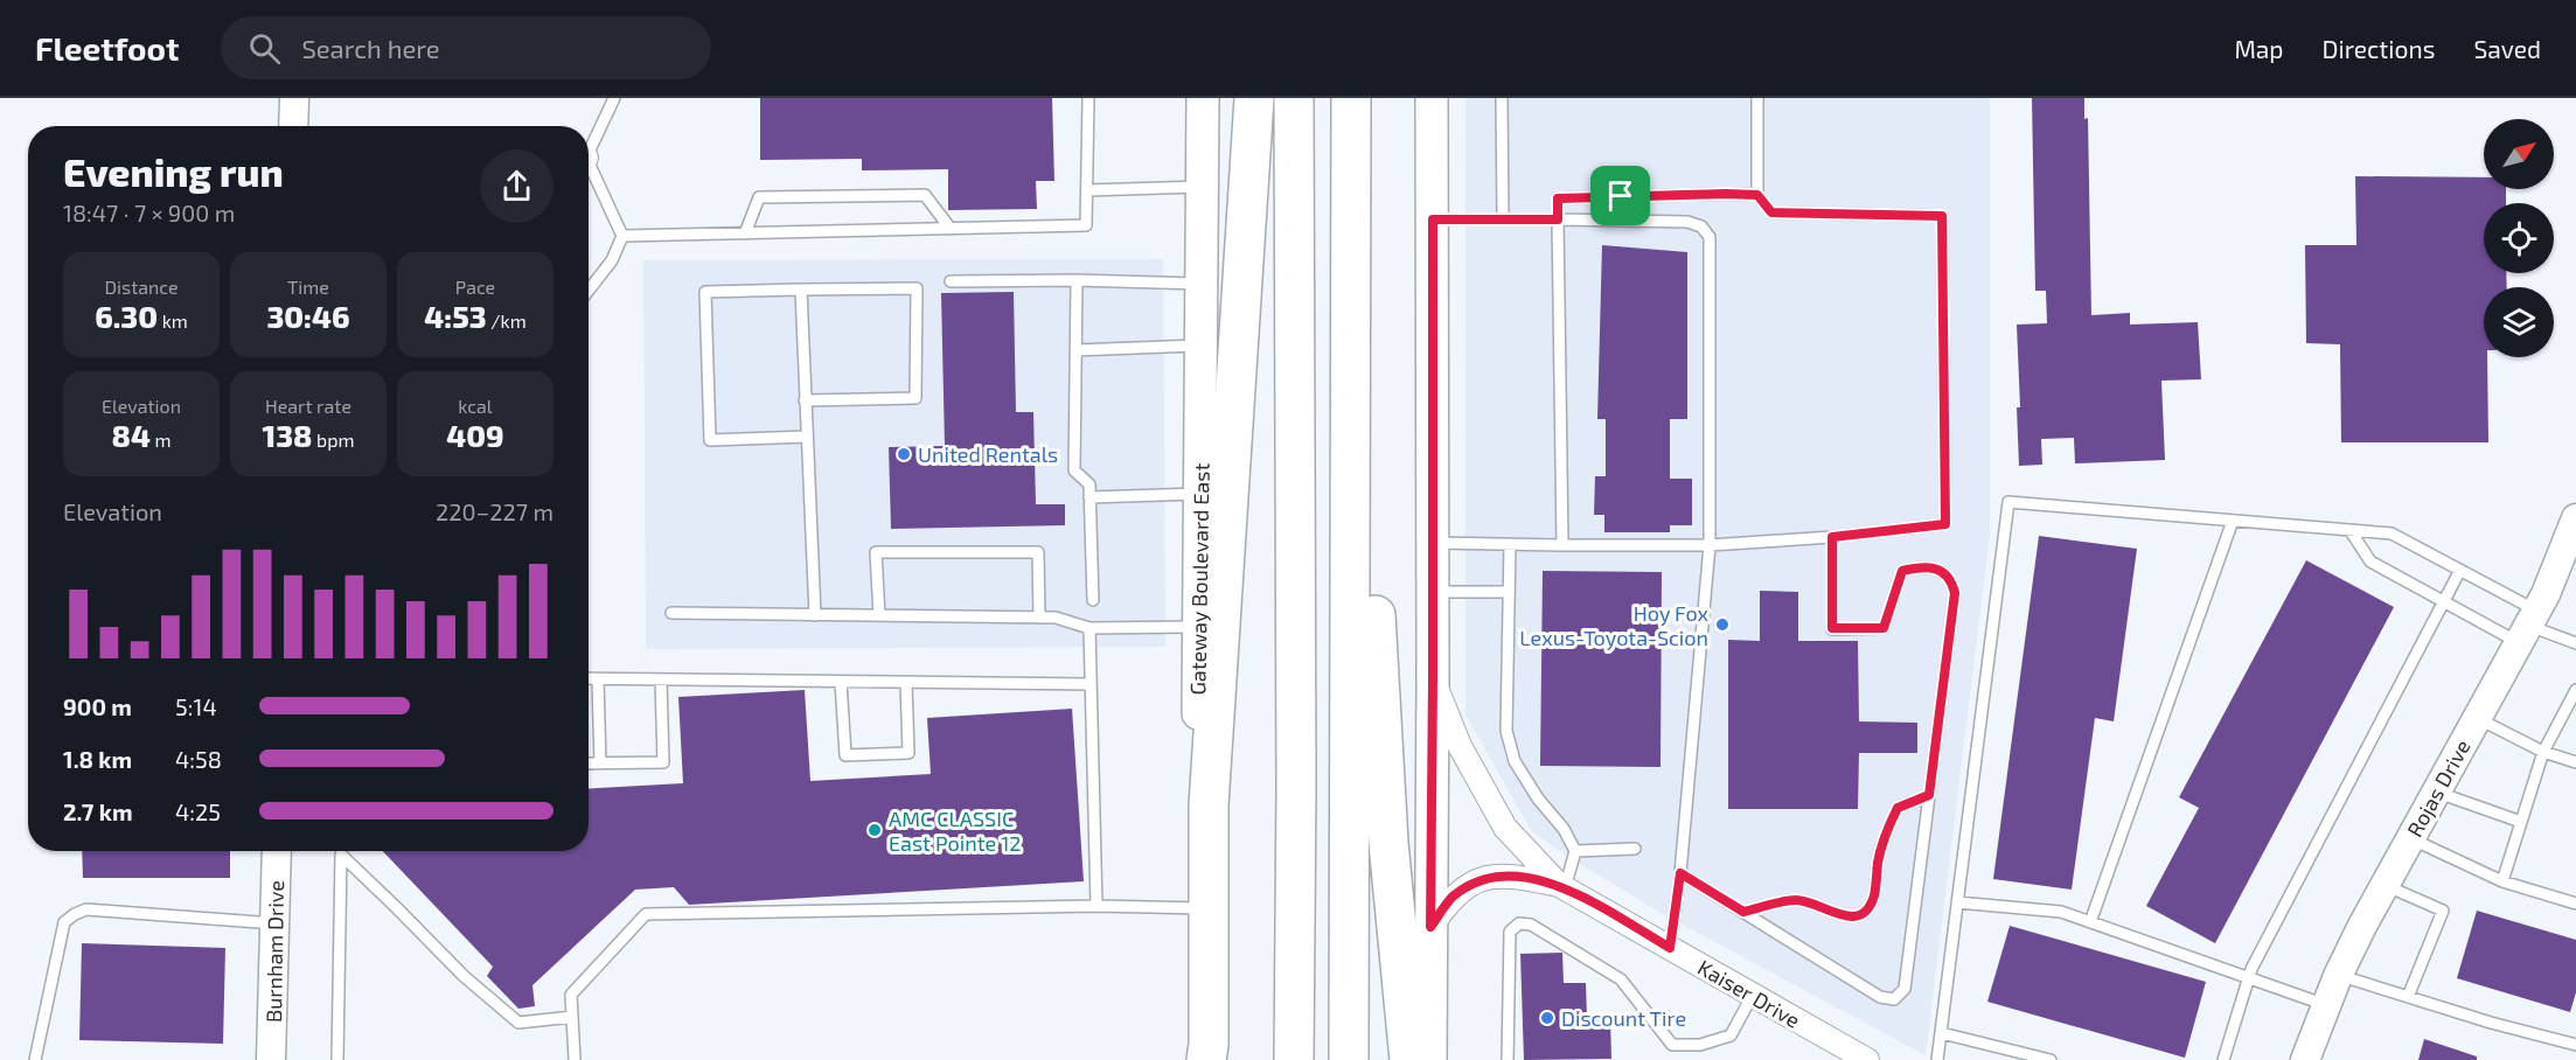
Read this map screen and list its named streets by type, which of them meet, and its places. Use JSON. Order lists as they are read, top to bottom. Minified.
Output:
{"streets":{"main road":["Gateway Boulevard East"],"street":["Rojas Drive","Burnham Drive","Kaiser Drive"]},"places":["United Rentals","Hoy Fox Lexus-Toyota-Scion","AMC CLASSIC East Pointe 12","Discount Tire"],"north":"top right","page":{"header":"Fleetfoot","search":"Search here","nav":["Map","Directions","Saved"],"heading":["Evening run","18:47 · 7 × 900 m"],"stats":[["Distance","6.30 km"],["Time","30:46"],["Pace","4:53 /km"],["Elevation","84 m"],["Heart rate","138 bpm"],["kcal","409"]],"chart":["Elevation","220–227 m"],"list":[{"name":"900 m","note":"5:14"},{"name":"1.8 km","note":"4:58"},{"name":"2.7 km","note":"4:25"}]}}
